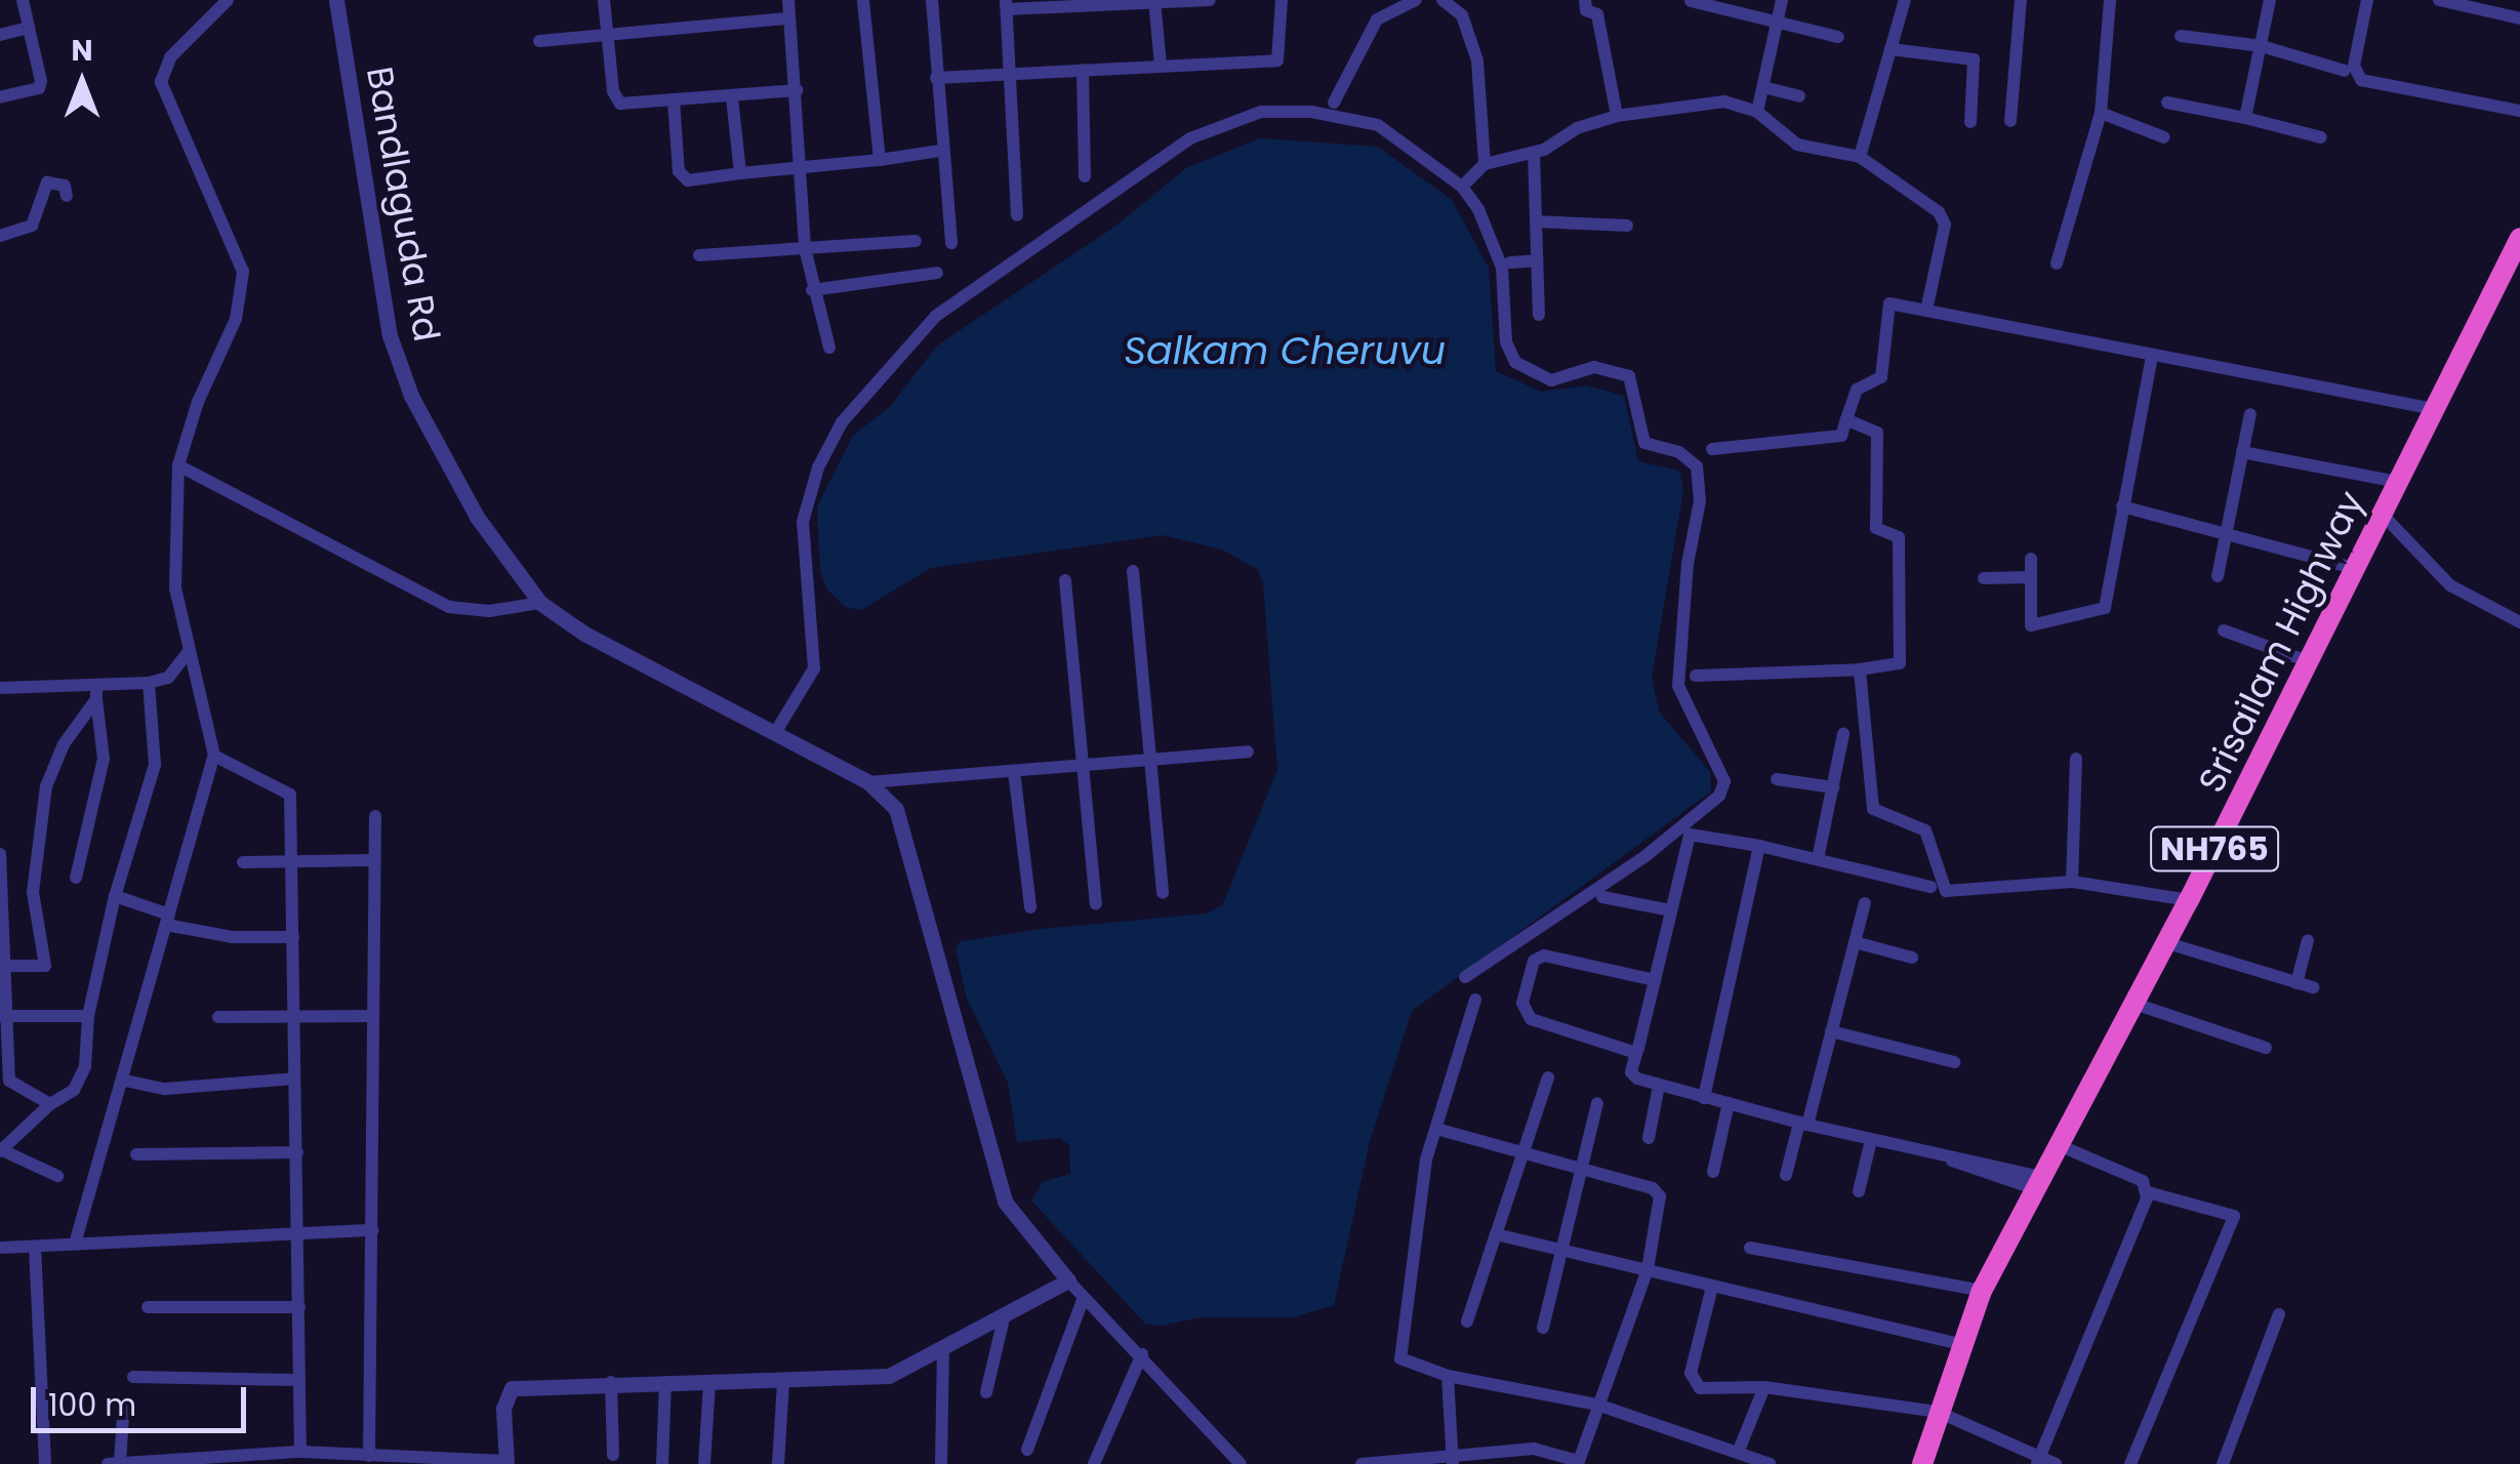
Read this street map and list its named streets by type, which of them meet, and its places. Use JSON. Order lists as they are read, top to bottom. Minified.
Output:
{"streets":{"highway":["Srisailam Highway","NH765"],"street":["Bandlaguda Rd"]},"water":["Salkam Cheruvu"],"scale_bar":"100 m","north":"top"}
